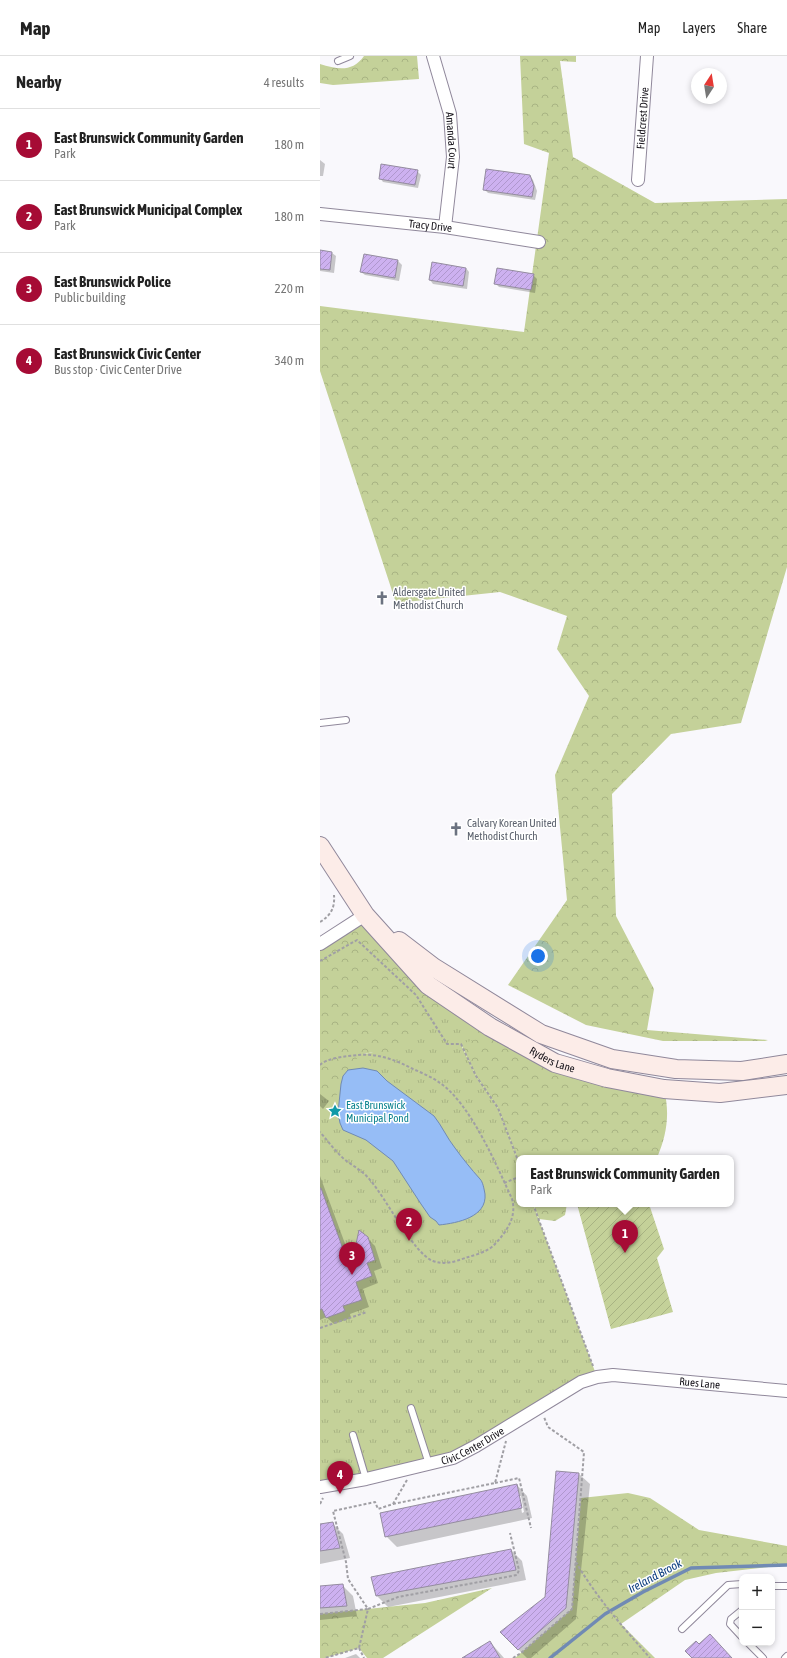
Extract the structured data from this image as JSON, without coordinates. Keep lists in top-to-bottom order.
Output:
{
  "streets": {
    "main road": ["Ryders Lane"],
    "street": [
      "Fieldcrest Drive",
      "Amanda Court",
      "Tracy Drive",
      "Rues Lane",
      "Civic Center Drive"
    ]
  },
  "crossings": [
    ["Amanda Court", "Tracy Drive"],
    ["Rues Lane", "Civic Center Drive"]
  ],
  "water": ["Ireland Brook"],
  "places": {
    "church": ["Aldersgate United Methodist Church", "Calvary Korean United Methodist Church"],
    "place": ["East Brunswick Municipal Pond"]
  },
  "north": "top",
  "page": {
    "header": "Map",
    "nav": ["Map", "Layers", "Share"],
    "heading": ["Nearby", "4 results"],
    "list": [
      {
        "mark": "1",
        "name": "East Brunswick Community Garden",
        "note": "Park",
        "value": "180 m"
      },
      {
        "mark": "2",
        "name": "East Brunswick Municipal Complex",
        "note": "Park",
        "value": "180 m"
      },
      {
        "mark": "3",
        "name": "East Brunswick Police",
        "note": "Public building",
        "value": "220 m"
      },
      {
        "mark": "4",
        "name": "East Brunswick Civic Center",
        "note": "Bus stop · Civic Center Drive",
        "value": "340 m"
      }
    ],
    "popup": ["East Brunswick Community Garden", "Park"],
    "pins": [
      "2",
      "1",
      "3",
      "4"
    ],
    "map_buttons": ["+", "−"]
  }
}
